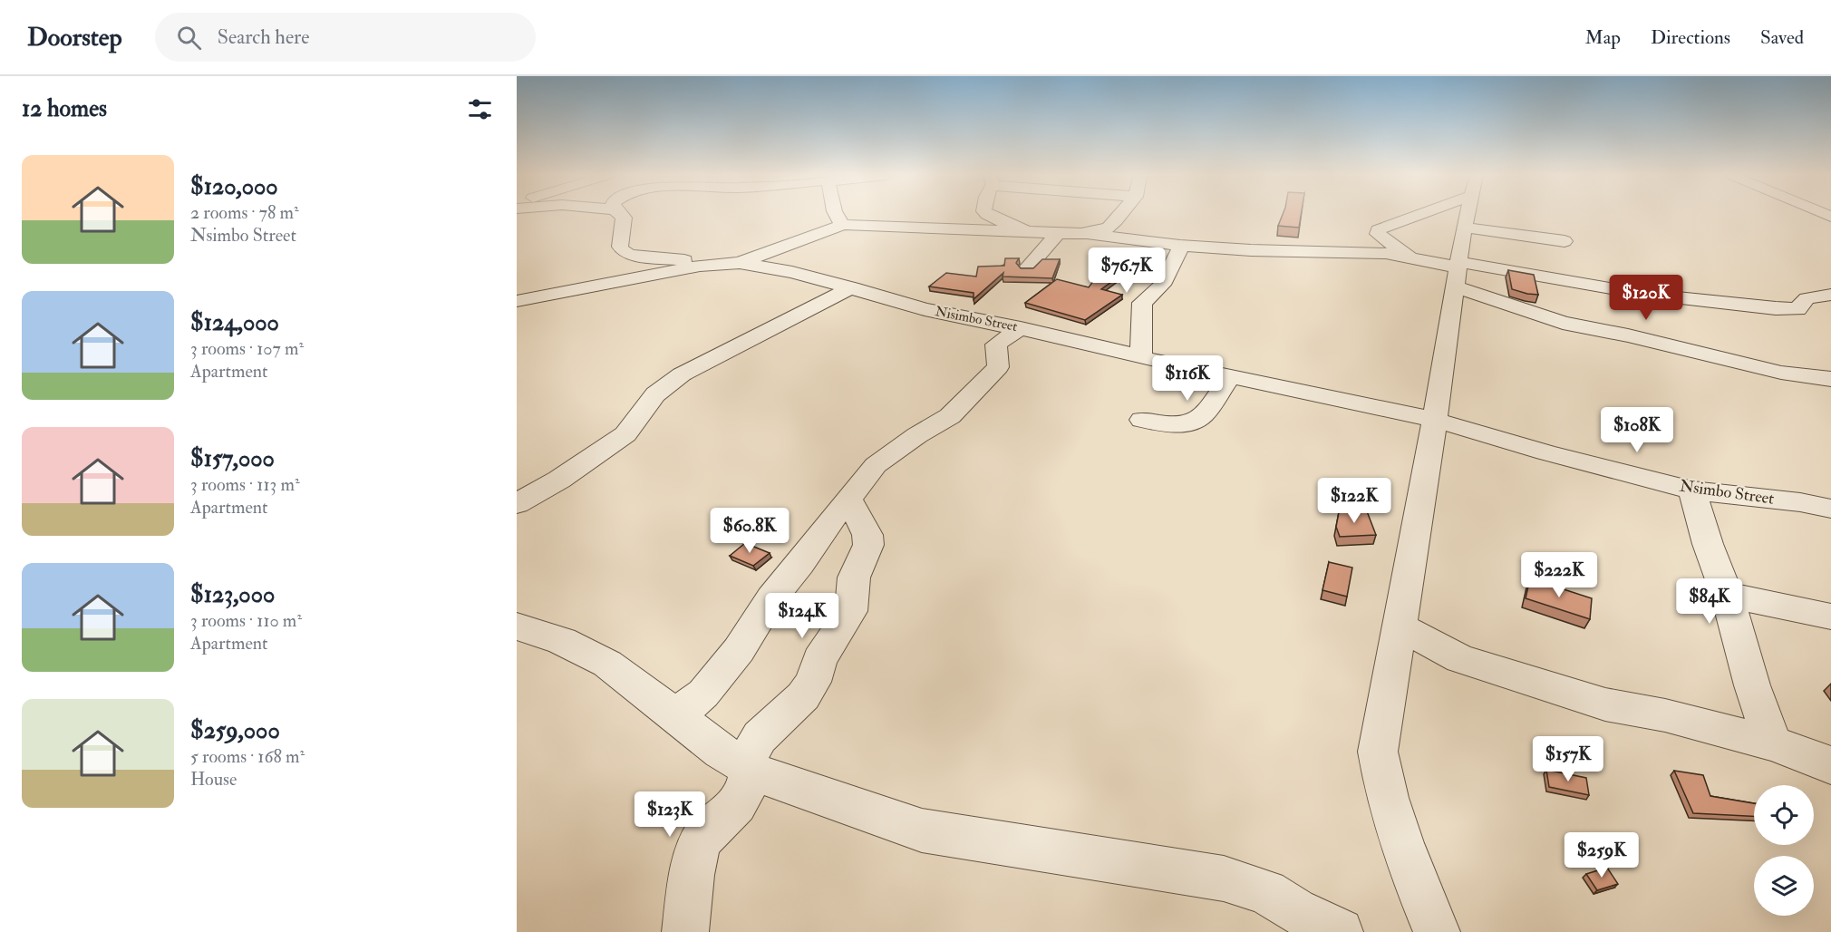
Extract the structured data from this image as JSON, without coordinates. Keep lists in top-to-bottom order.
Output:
{
  "streets": {
    "street": ["Nisimbo Street", "Nsimbo Street"]
  },
  "crossings": [
    ["Nisimbo Street", "Nsimbo Street"]
  ],
  "page": {
    "header": "Doorstep",
    "search": "Search here",
    "nav": ["Map", "Directions", "Saved"],
    "heading": "12 homes",
    "list": [
      {
        "name": "$120,000",
        "note": "2 rooms · 78 m² · Nsimbo Street"
      },
      {
        "name": "$124,000",
        "note": "3 rooms · 107 m² · Apartment"
      },
      {
        "name": "$157,000",
        "note": "3 rooms · 113 m² · Apartment"
      },
      {
        "name": "$123,000",
        "note": "3 rooms · 110 m² · Apartment"
      },
      {
        "name": "$259,000",
        "note": "5 rooms · 168 m² · House"
      }
    ],
    "price": [
      "$76.7K",
      "$120K",
      "$116K",
      "$108K",
      "$122K",
      "$60.8K",
      "$222K",
      "$84K",
      "$124K",
      "$157K",
      "$123K",
      "$259K"
    ]
  }
}
